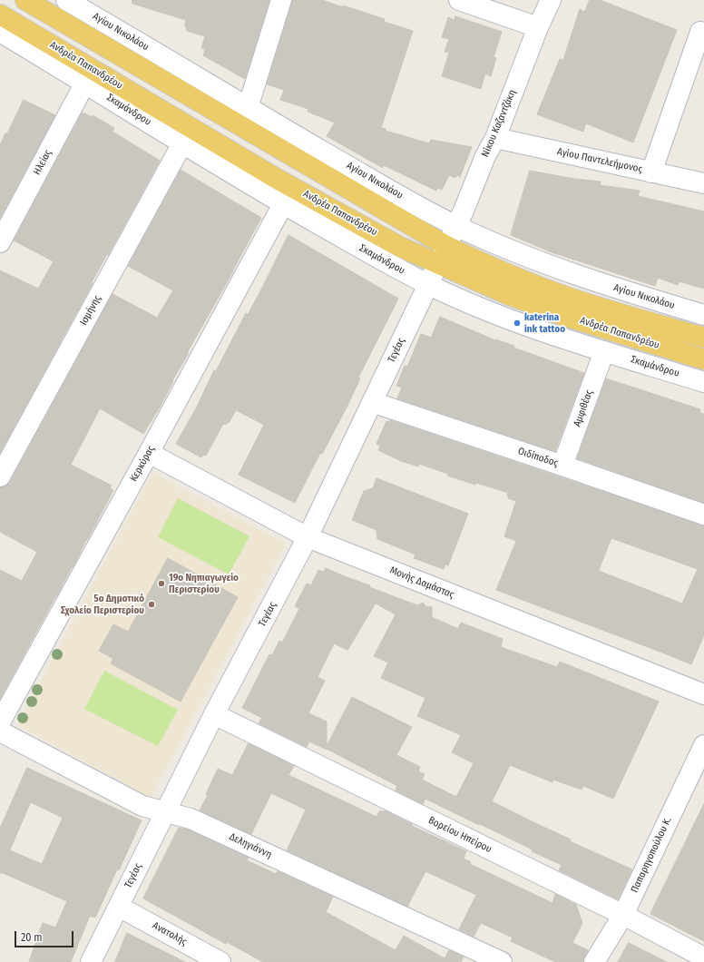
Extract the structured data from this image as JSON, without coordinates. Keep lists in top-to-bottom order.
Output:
{
  "streets": {
    "main road": ["Ανδρέα Παπανδρέου"],
    "street": [
      "Αγίου Νικολάου",
      "Σκαμάνδρου",
      "Νίκου Καζαντζάκη",
      "Αγίου Παντελεήμονος",
      "Ηλείας",
      "Ισμήνης",
      "Τεγέας",
      "Αμφιθέας",
      "Οιδίποδος",
      "Κερκύρας",
      "Μονής Δαμάστας",
      "Βορείου Ηπείρου",
      "Δεληγιάννη",
      "Παπαρηγοπούλου Κ.",
      "Ανατολής"
    ]
  },
  "crossings": [
    ["Αγίου Νικολάου", "Νίκου Καζαντζάκη"],
    ["Ανδρέα Παπανδρέου", "Νίκου Καζαντζάκη"],
    ["Ανδρέα Παπανδρέου", "Τεγέας"],
    ["Σκαμάνδρου", "Ηλείας"],
    ["Σκαμάνδρου", "Ισμήνης"],
    ["Σκαμάνδρου", "Τεγέας"],
    ["Σκαμάνδρου", "Αμφιθέας"],
    ["Σκαμάνδρου", "Κερκύρας"],
    ["Νίκου Καζαντζάκη", "Αγίου Παντελεήμονος"],
    ["Νίκου Καζαντζάκη", "Τεγέας"],
    ["Τεγέας", "Οιδίποδος"],
    ["Τεγέας", "Μονής Δαμάστας"],
    ["Τεγέας", "Βορείου Ηπείρου"],
    ["Τεγέας", "Δεληγιάννη"],
    ["Τεγέας", "Ανατολής"],
    ["Αμφιθέας", "Οιδίποδος"],
    ["Κερκύρας", "Μονής Δαμάστας"],
    ["Βορείου Ηπείρου", "Παπαρηγοπούλου Κ."]
  ],
  "places": ["katerina ink tattoo", "19ο Νηπιαγωγείο Περιστερίου", "5ο Δημοτικό Σχολείο Περιστερίου"],
  "scale_bar": "20 m"
}
